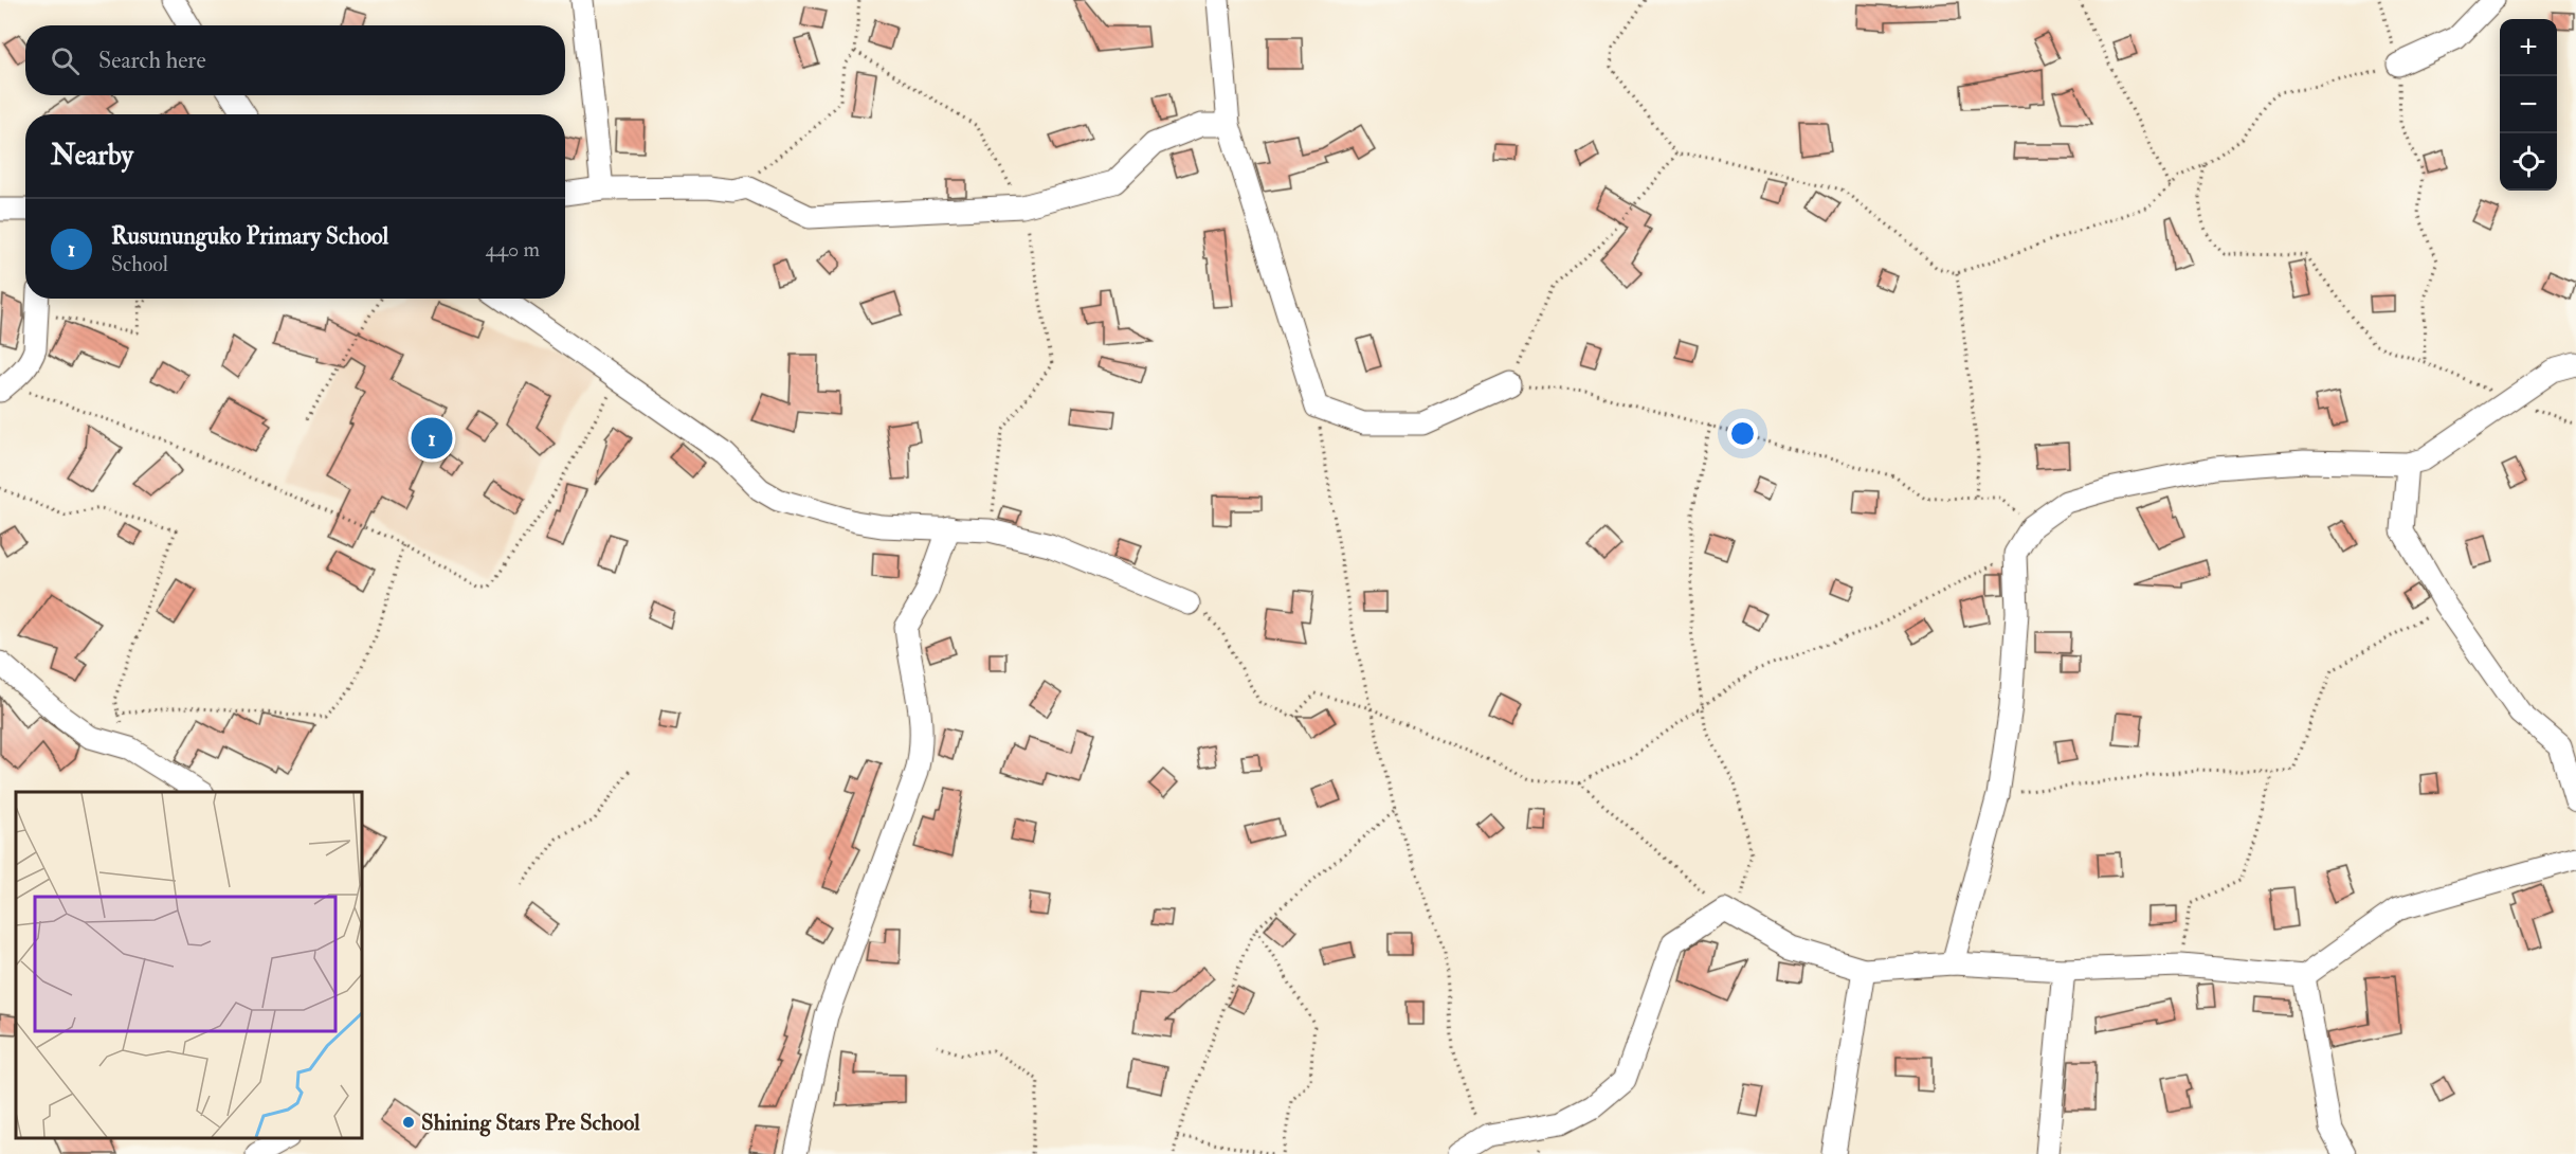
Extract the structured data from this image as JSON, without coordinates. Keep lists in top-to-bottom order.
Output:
{
  "places": ["Shining Stars Pre School"],
  "page": {
    "map_buttons": ["+", "−"],
    "search": "Search here",
    "heading": "Nearby",
    "list": [
      {
        "mark": "1",
        "name": "Rusununguko Primary School",
        "note": "School",
        "value": "440 m"
      }
    ],
    "pins": "1"
  }
}
